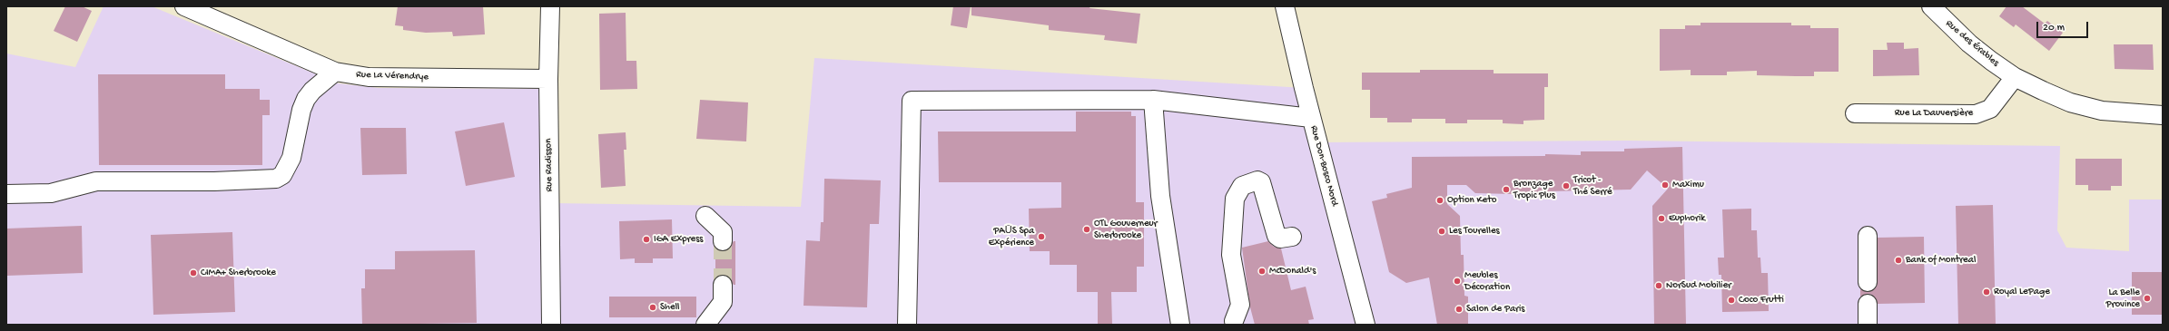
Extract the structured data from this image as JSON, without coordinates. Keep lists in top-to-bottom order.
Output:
{
  "streets": {
    "street": [
      "Rue des Érables",
      "Rue La Vérendrye",
      "Rue La Dauversière",
      "Rue Radisson",
      "Rue Don-Bosco Nord"
    ]
  },
  "crossings": [
    ["Rue des Érables", "Rue La Dauversière"],
    ["Rue La Vérendrye", "Rue Radisson"]
  ],
  "places": [
    "Maximu",
    "Tricot - Thé Serré",
    "Bronzage Tropic Plus",
    "Option Keto",
    "Euphorik",
    "OTL Gouverneur Sherbrooke",
    "Les Tourelles",
    "PAŪS Spa Expérience",
    "IGA Express",
    "Bank of Montreal",
    "McDonald's",
    "CIMA+ Sherbrooke",
    "Meubles Décoration",
    "NorSud Mobilier",
    "Royal LePage",
    "La Belle Province",
    "Coco Frutti",
    "Shell",
    "Salon de Paris"
  ],
  "scale_bar": "20 m"
}
